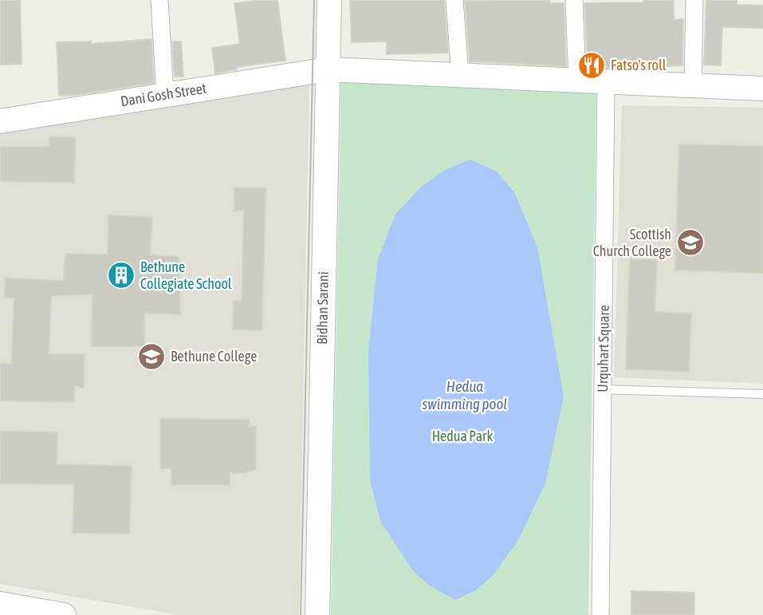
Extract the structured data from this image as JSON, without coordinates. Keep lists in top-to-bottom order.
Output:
{
  "streets": {
    "street": ["Dani Gosh Street", "Bidhan Sarani", "Urquhart Square"]
  },
  "crossings": [
    ["Dani Gosh Street", "Bidhan Sarani"],
    ["Dani Gosh Street", "Urquhart Square"]
  ],
  "water": ["Hedua swimming pool"],
  "parks": ["Hedua Park"],
  "places": {
    "restaurant": ["Fatso's roll"],
    "school or university": ["Scottish Church College", "Bethune College"],
    "building": ["Bethune Collegiate School"]
  }
}
